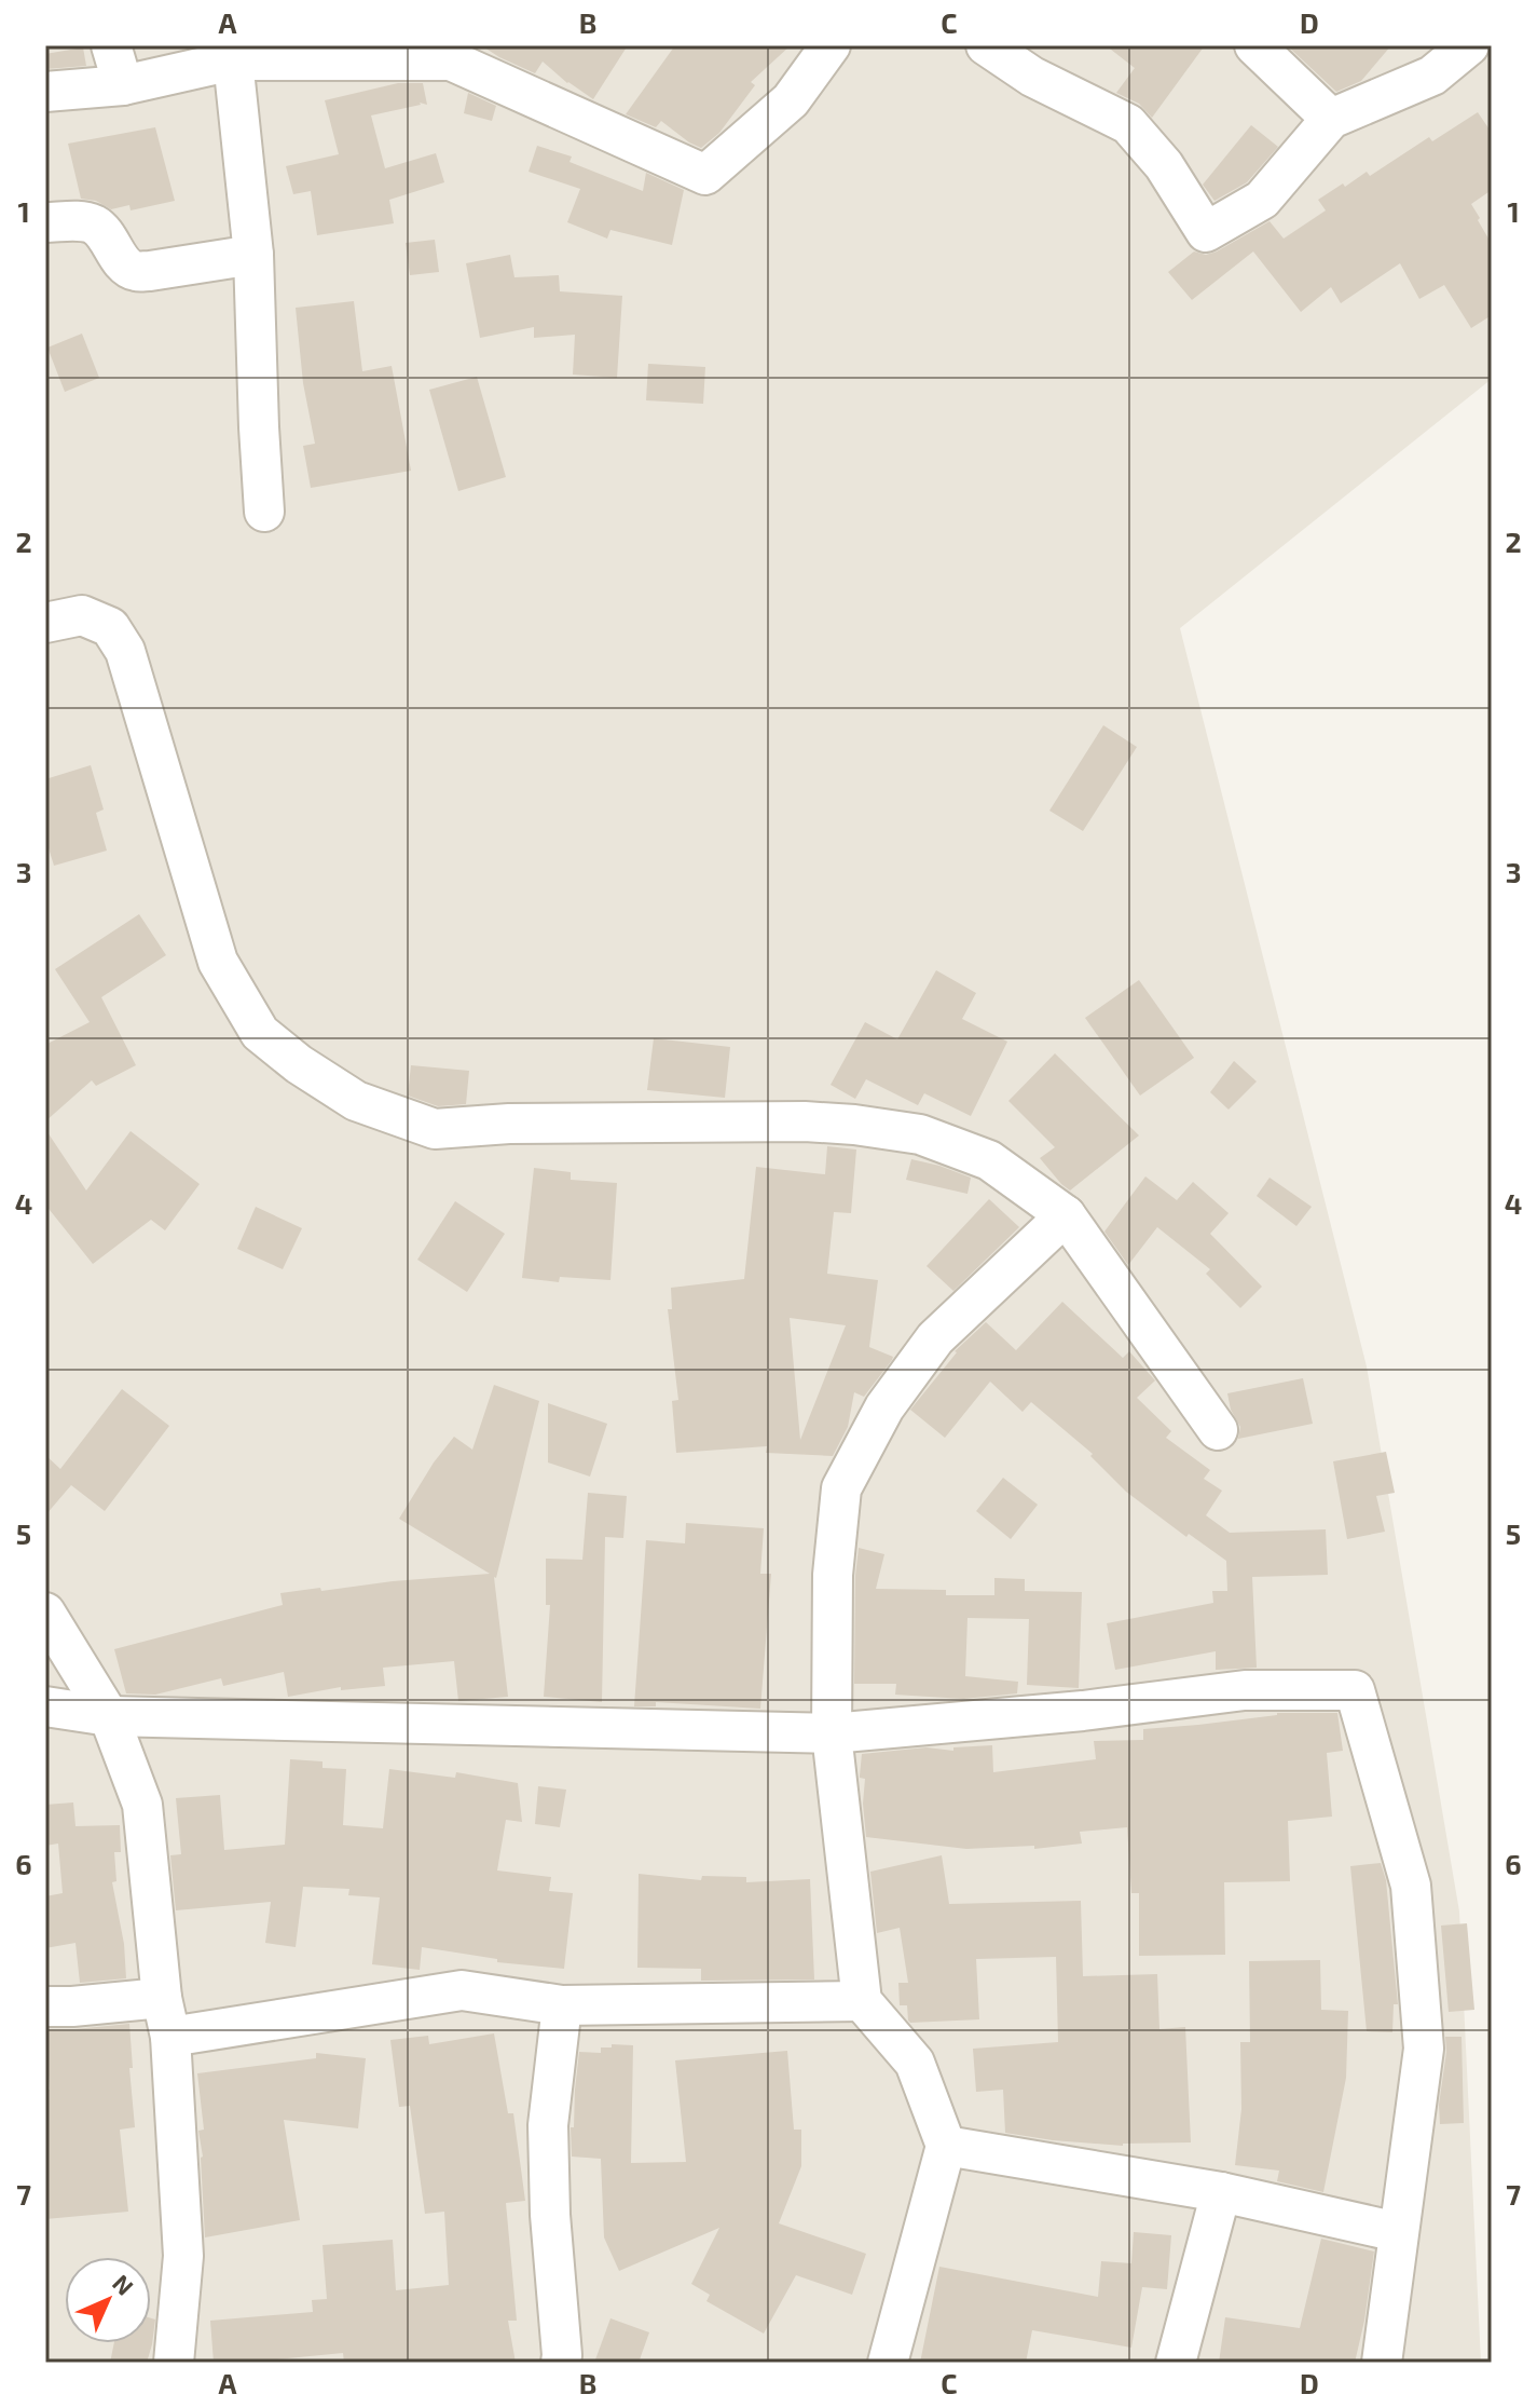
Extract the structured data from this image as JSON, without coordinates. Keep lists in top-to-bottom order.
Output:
{
  "north": "top right",
  "grid": {
    "columns": [
      "A",
      "B",
      "C",
      "D"
    ],
    "rows": [
      "1",
      "2",
      "3",
      "4",
      "5",
      "6",
      "7"
    ]
  }
}
